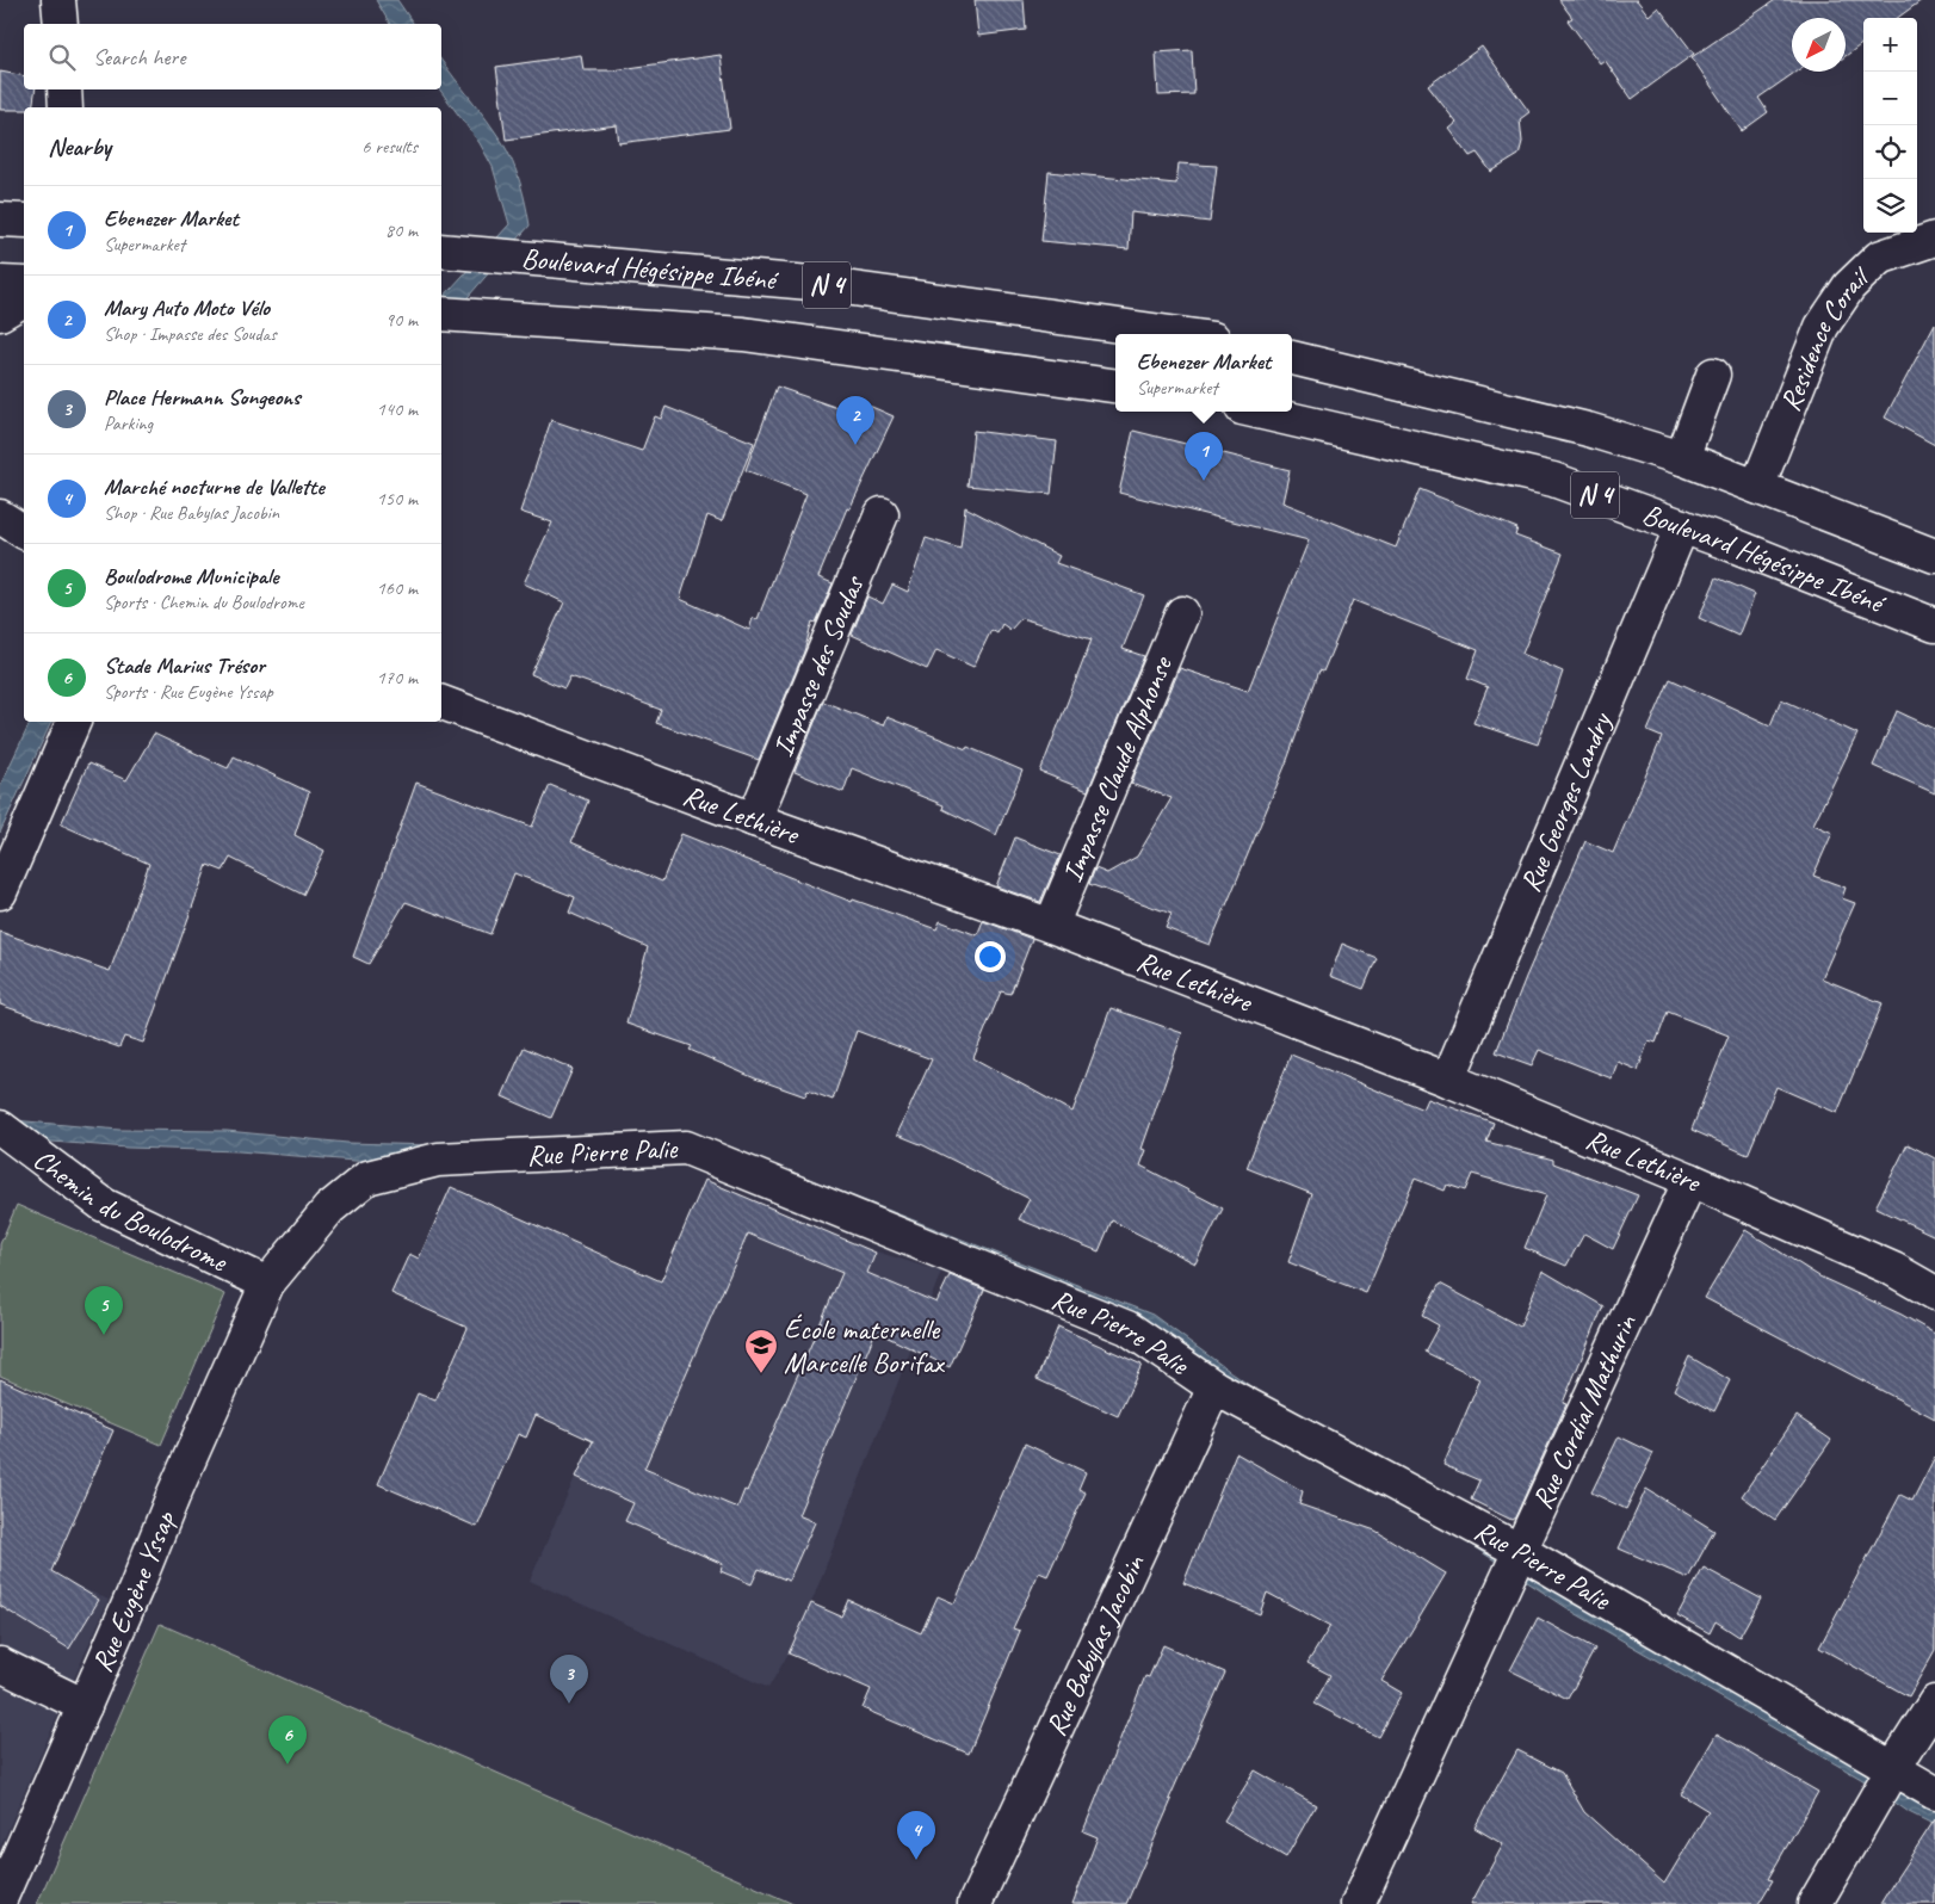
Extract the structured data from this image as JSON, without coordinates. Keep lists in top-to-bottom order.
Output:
{
  "streets": {
    "street": [
      "Boulevard Hégésippe Ibéné",
      "N 4",
      "Residence Corail",
      "Impasse des Soudas",
      "Impasse Claude Alphonse",
      "Rue Georges Landry",
      "Rue Lethière",
      "Rue Pierre Palie",
      "Chemin du Boulodrome",
      "Rue Cordial Mathurin",
      "Rue Eugène Yssap",
      "Rue Babylas Jacobin"
    ]
  },
  "crossings": [
    ["Boulevard Hégésippe Ibéné", "Rue Georges Landry"],
    ["N 4", "Residence Corail"],
    ["Impasse des Soudas", "Rue Lethière"],
    ["Impasse Claude Alphonse", "Rue Lethière"],
    ["Rue Georges Landry", "Rue Lethière"],
    ["Rue Lethière", "Rue Cordial Mathurin"],
    ["Rue Pierre Palie", "Chemin du Boulodrome"],
    ["Rue Pierre Palie", "Rue Cordial Mathurin"],
    ["Rue Pierre Palie", "Rue Eugène Yssap"],
    ["Rue Pierre Palie", "Rue Babylas Jacobin"],
    ["Chemin du Boulodrome", "Rue Eugène Yssap"]
  ],
  "places": {
    "school or university": ["École maternelle Marcelle Borifax"]
  },
  "north": "bottom left",
  "page": {
    "map_buttons": ["+", "−"],
    "search": "Search here",
    "heading": ["Nearby", "6 results"],
    "list": [
      {
        "mark": "1",
        "name": "Ebenezer Market",
        "note": "Supermarket",
        "value": "80 m"
      },
      {
        "mark": "2",
        "name": "Mary Auto Moto Vélo",
        "note": "Shop · Impasse des Soudas",
        "value": "90 m"
      },
      {
        "mark": "3",
        "name": "Place Hermann Songeons",
        "note": "Parking",
        "value": "140 m"
      },
      {
        "mark": "4",
        "name": "Marché nocturne de Vallette",
        "note": "Shop · Rue Babylas Jacobin",
        "value": "150 m"
      },
      {
        "mark": "5",
        "name": "Boulodrome Municipale",
        "note": "Sports · Chemin du Boulodrome",
        "value": "160 m"
      },
      {
        "mark": "6",
        "name": "Stade Marius Trésor",
        "note": "Sports · Rue Eugène Yssap",
        "value": "170 m"
      }
    ],
    "popup": ["Ebenezer Market", "Supermarket"],
    "pins": [
      "2",
      "1",
      "5",
      "3",
      "6",
      "4"
    ]
  }
}
